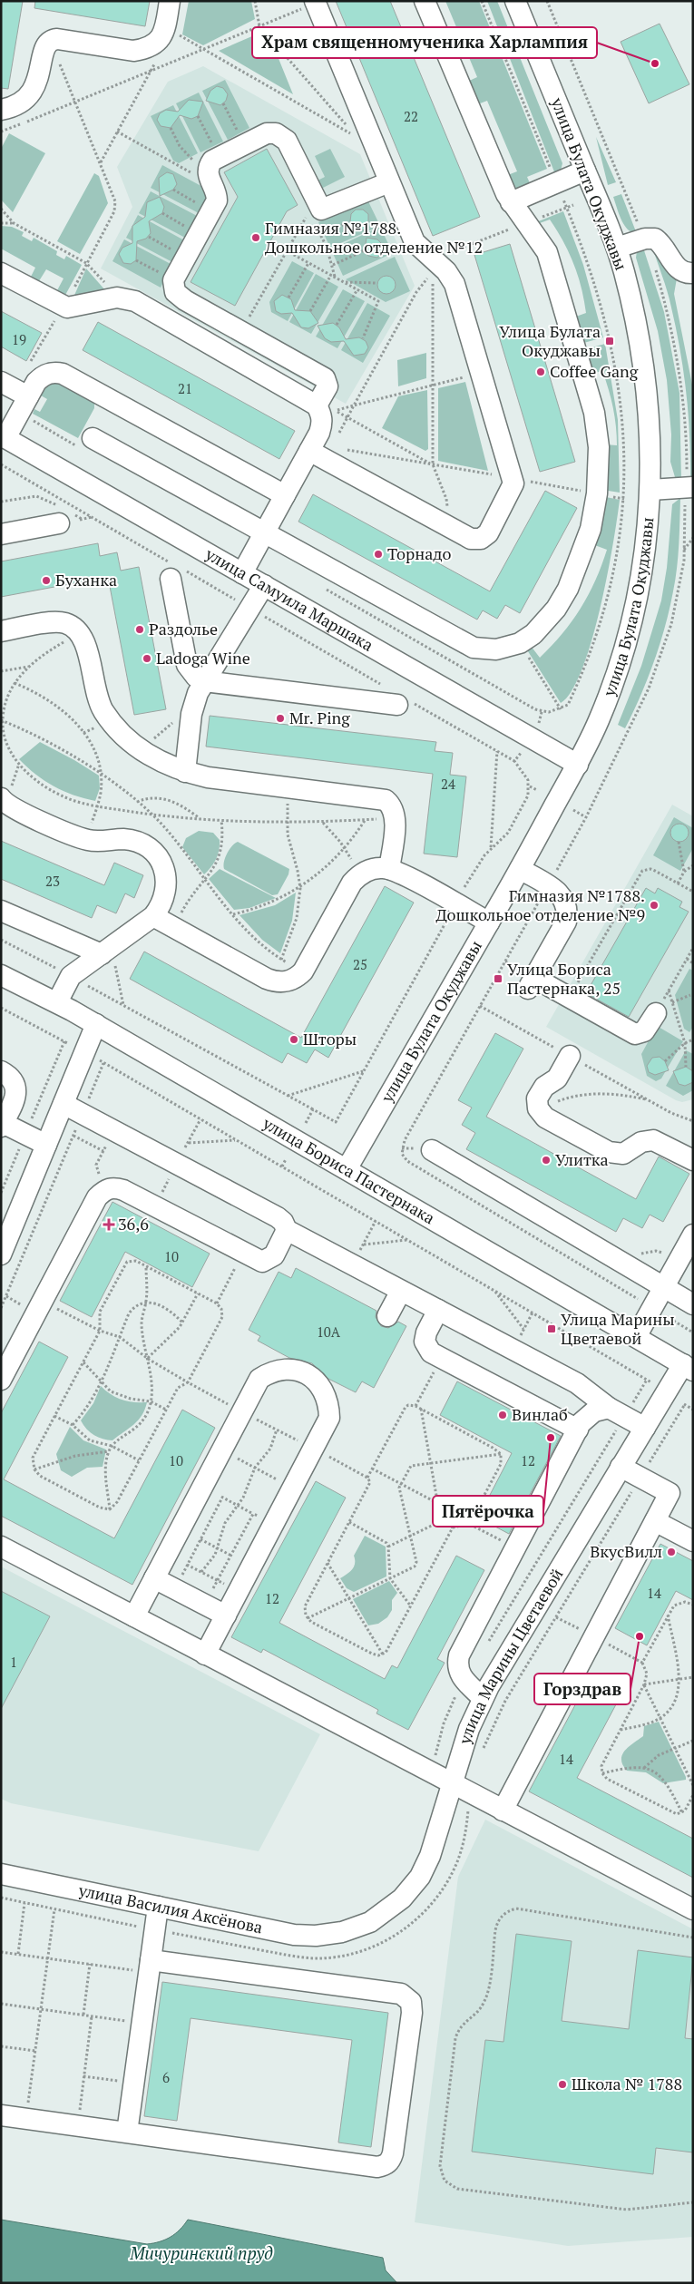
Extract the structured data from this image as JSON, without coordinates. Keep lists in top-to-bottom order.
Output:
{
  "streets": {
    "street": [
      "улица Булата Окуджавы",
      "улица Самуила Маршака",
      "улица Бориса Пастернака",
      "улица Марины Цветаевой",
      "улица Василия Аксёнова"
    ]
  },
  "crossings": [
    ["улица Булата Окуджавы", "улица Самуила Маршака"],
    ["улица Булата Окуджавы", "улица Бориса Пастернака"],
    ["улица Бориса Пастернака", "улица Марины Цветаевой"],
    ["улица Марины Цветаевой", "улица Василия Аксёнова"]
  ],
  "water": ["Мичуринский пруд"],
  "places": {
    "other": [
      "Храм священномученика Харлампия",
      "Гимназия №1788. Дошкольное отделение №12",
      "Coffee Gang",
      "Торнадо",
      "Буханка",
      "Раздолье",
      "Ladoga Wine",
      "Mr. Ping",
      "Гимназия №1788. Дошкольное отделение №9",
      "Шторы",
      "Улитка",
      "Винлаб",
      "Пятёрочка",
      "ВкусВилл",
      "Горздрав",
      "Школа № 1788"
    ],
    "transit": ["Улица Булата Окуджавы", "Улица Бориса Пастернака, 25", "Улица Марины Цветаевой"],
    "health": ["36,6"]
  },
  "house_numbers": [
    "22",
    "19",
    "21",
    "24",
    "23",
    "25",
    "10",
    "10А",
    "10",
    "12",
    "14",
    "12",
    "1",
    "14",
    "6"
  ]
}
